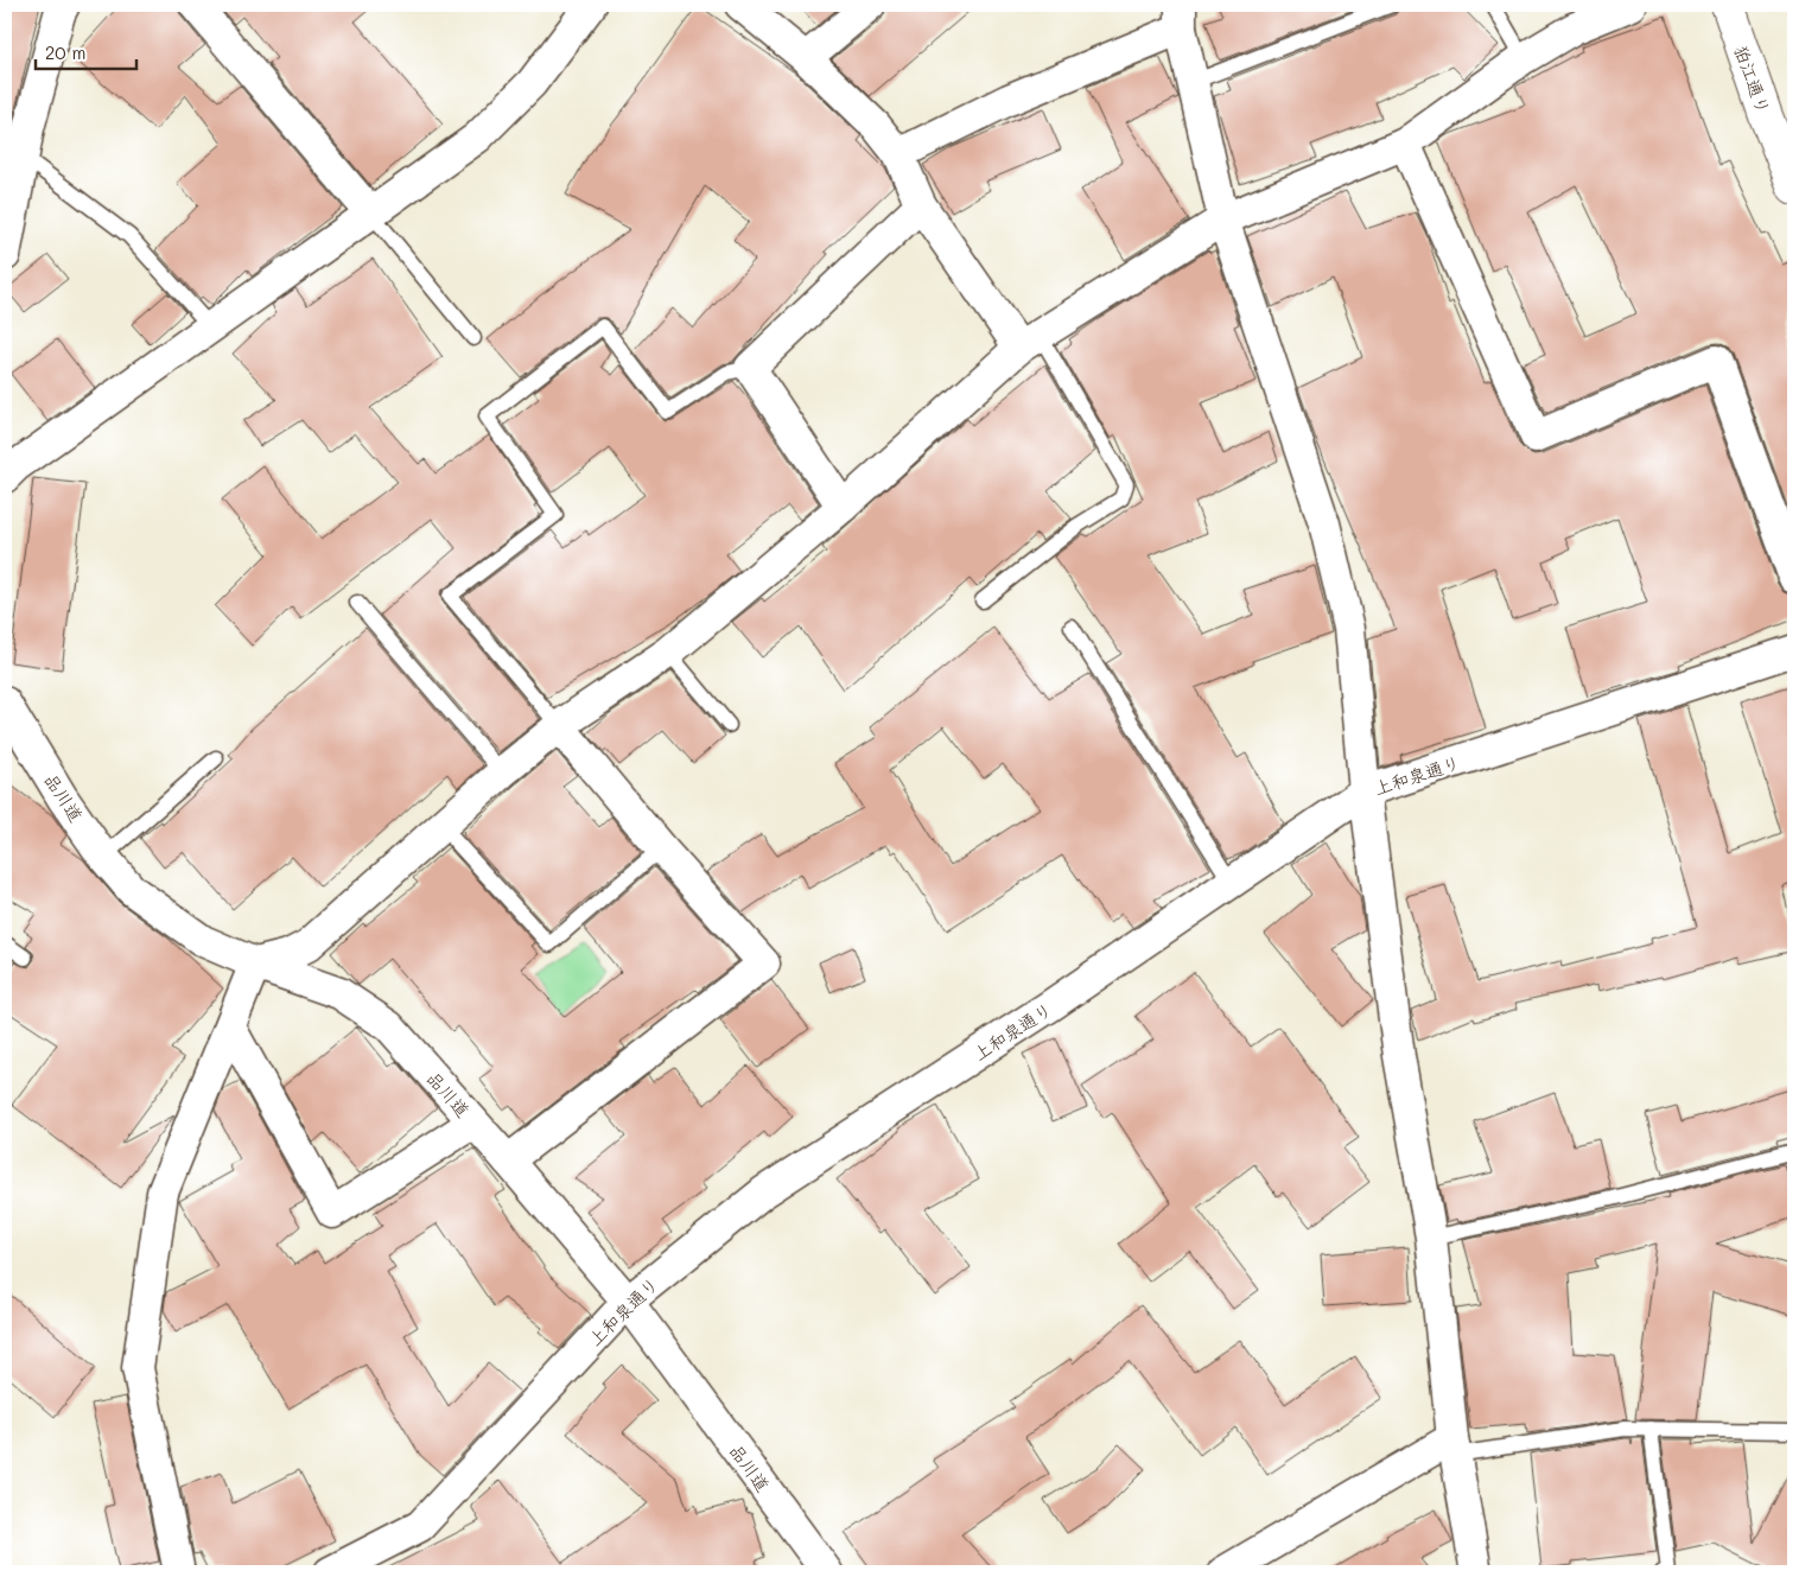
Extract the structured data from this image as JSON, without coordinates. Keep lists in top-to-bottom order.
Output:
{
  "streets": {
    "main road": ["狛江通り"],
    "street": ["上和泉通り", "品川道"]
  },
  "crossings": [
    ["上和泉通り", "品川道"]
  ],
  "scale_bar": "20 m"
}
